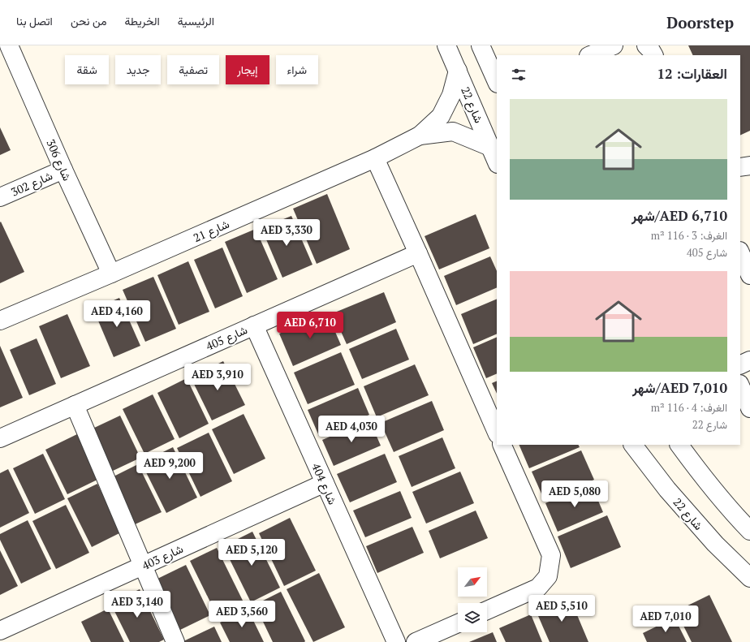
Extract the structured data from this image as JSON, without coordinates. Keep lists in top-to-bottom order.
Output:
{
  "streets": {
    "street": [
      "شارع 22",
      "شارع 306",
      "شارع 302",
      "شارع 21",
      "شارع 405",
      "شارع 404",
      "شارع 403"
    ]
  },
  "crossings": [
    ["شارع 22", "شارع 21"],
    ["شارع 306", "شارع 302"],
    ["شارع 306", "شارع 21"],
    ["شارع 405", "شارع 404"],
    ["شارع 404", "شارع 403"]
  ],
  "north": "top right",
  "page": {
    "header": "Doorstep",
    "nav": [
      "الرئيسية",
      "الخريطة",
      "من نحن",
      "اتصل بنا"
    ],
    "chip": [
      "شراء",
      "إيجار",
      "تصفية",
      "جديد",
      "شقة"
    ],
    "heading": "العقارات: 12",
    "list": [
      {
        "name": "AED 6,710/شهر",
        "note": "الغرف: 3 · 116 m² · شارع 405"
      },
      {
        "name": "AED 7,010/شهر",
        "note": "الغرف: 4 · 116 m² · شارع 22"
      }
    ],
    "price": [
      "AED 3,330",
      "AED 4,160",
      "AED 6,710",
      "AED 3,910",
      "AED 4,030",
      "AED 9,200",
      "AED 5,080",
      "AED 5,120",
      "AED 3,140",
      "AED 5,510",
      "AED 3,560",
      "AED 7,010"
    ]
  }
}
